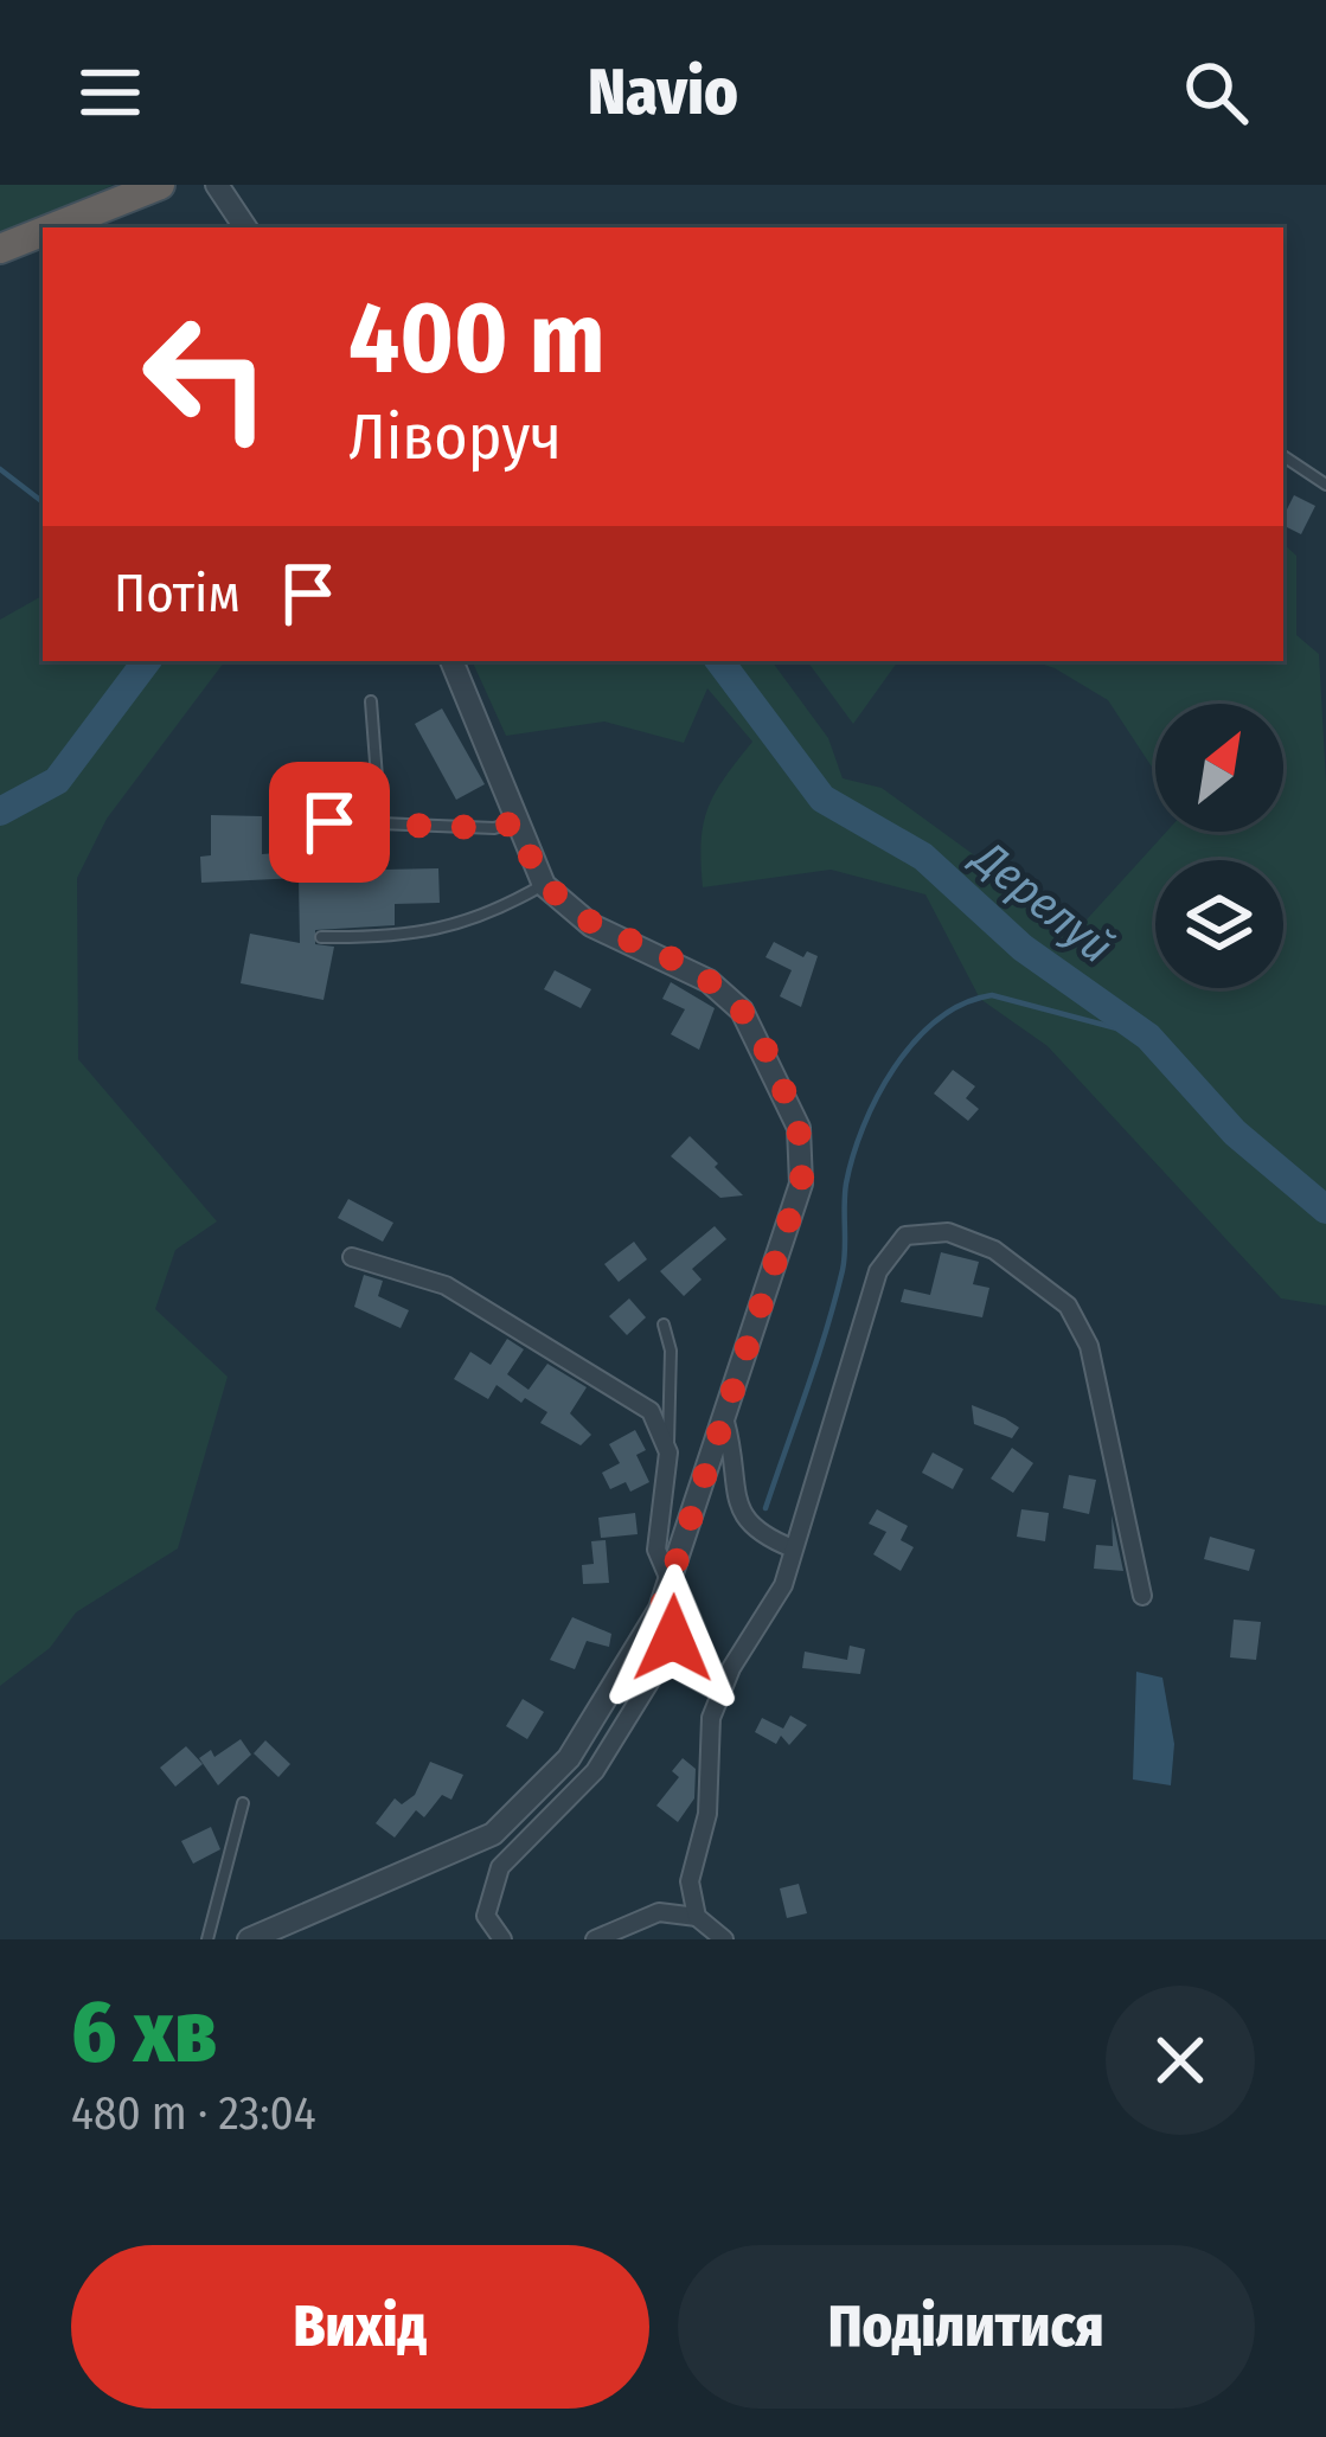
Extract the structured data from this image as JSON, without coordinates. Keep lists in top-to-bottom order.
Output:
{
  "water": ["Дерелуй"],
  "north": "top right",
  "page": {
    "header": "Navio",
    "turn": ["400 m", "Ліворуч"],
    "then": "Потім",
    "heading": ["6 хв", "480 m · 23:04"],
    "buttons": ["Вихід", "Поділитися"]
  }
}
